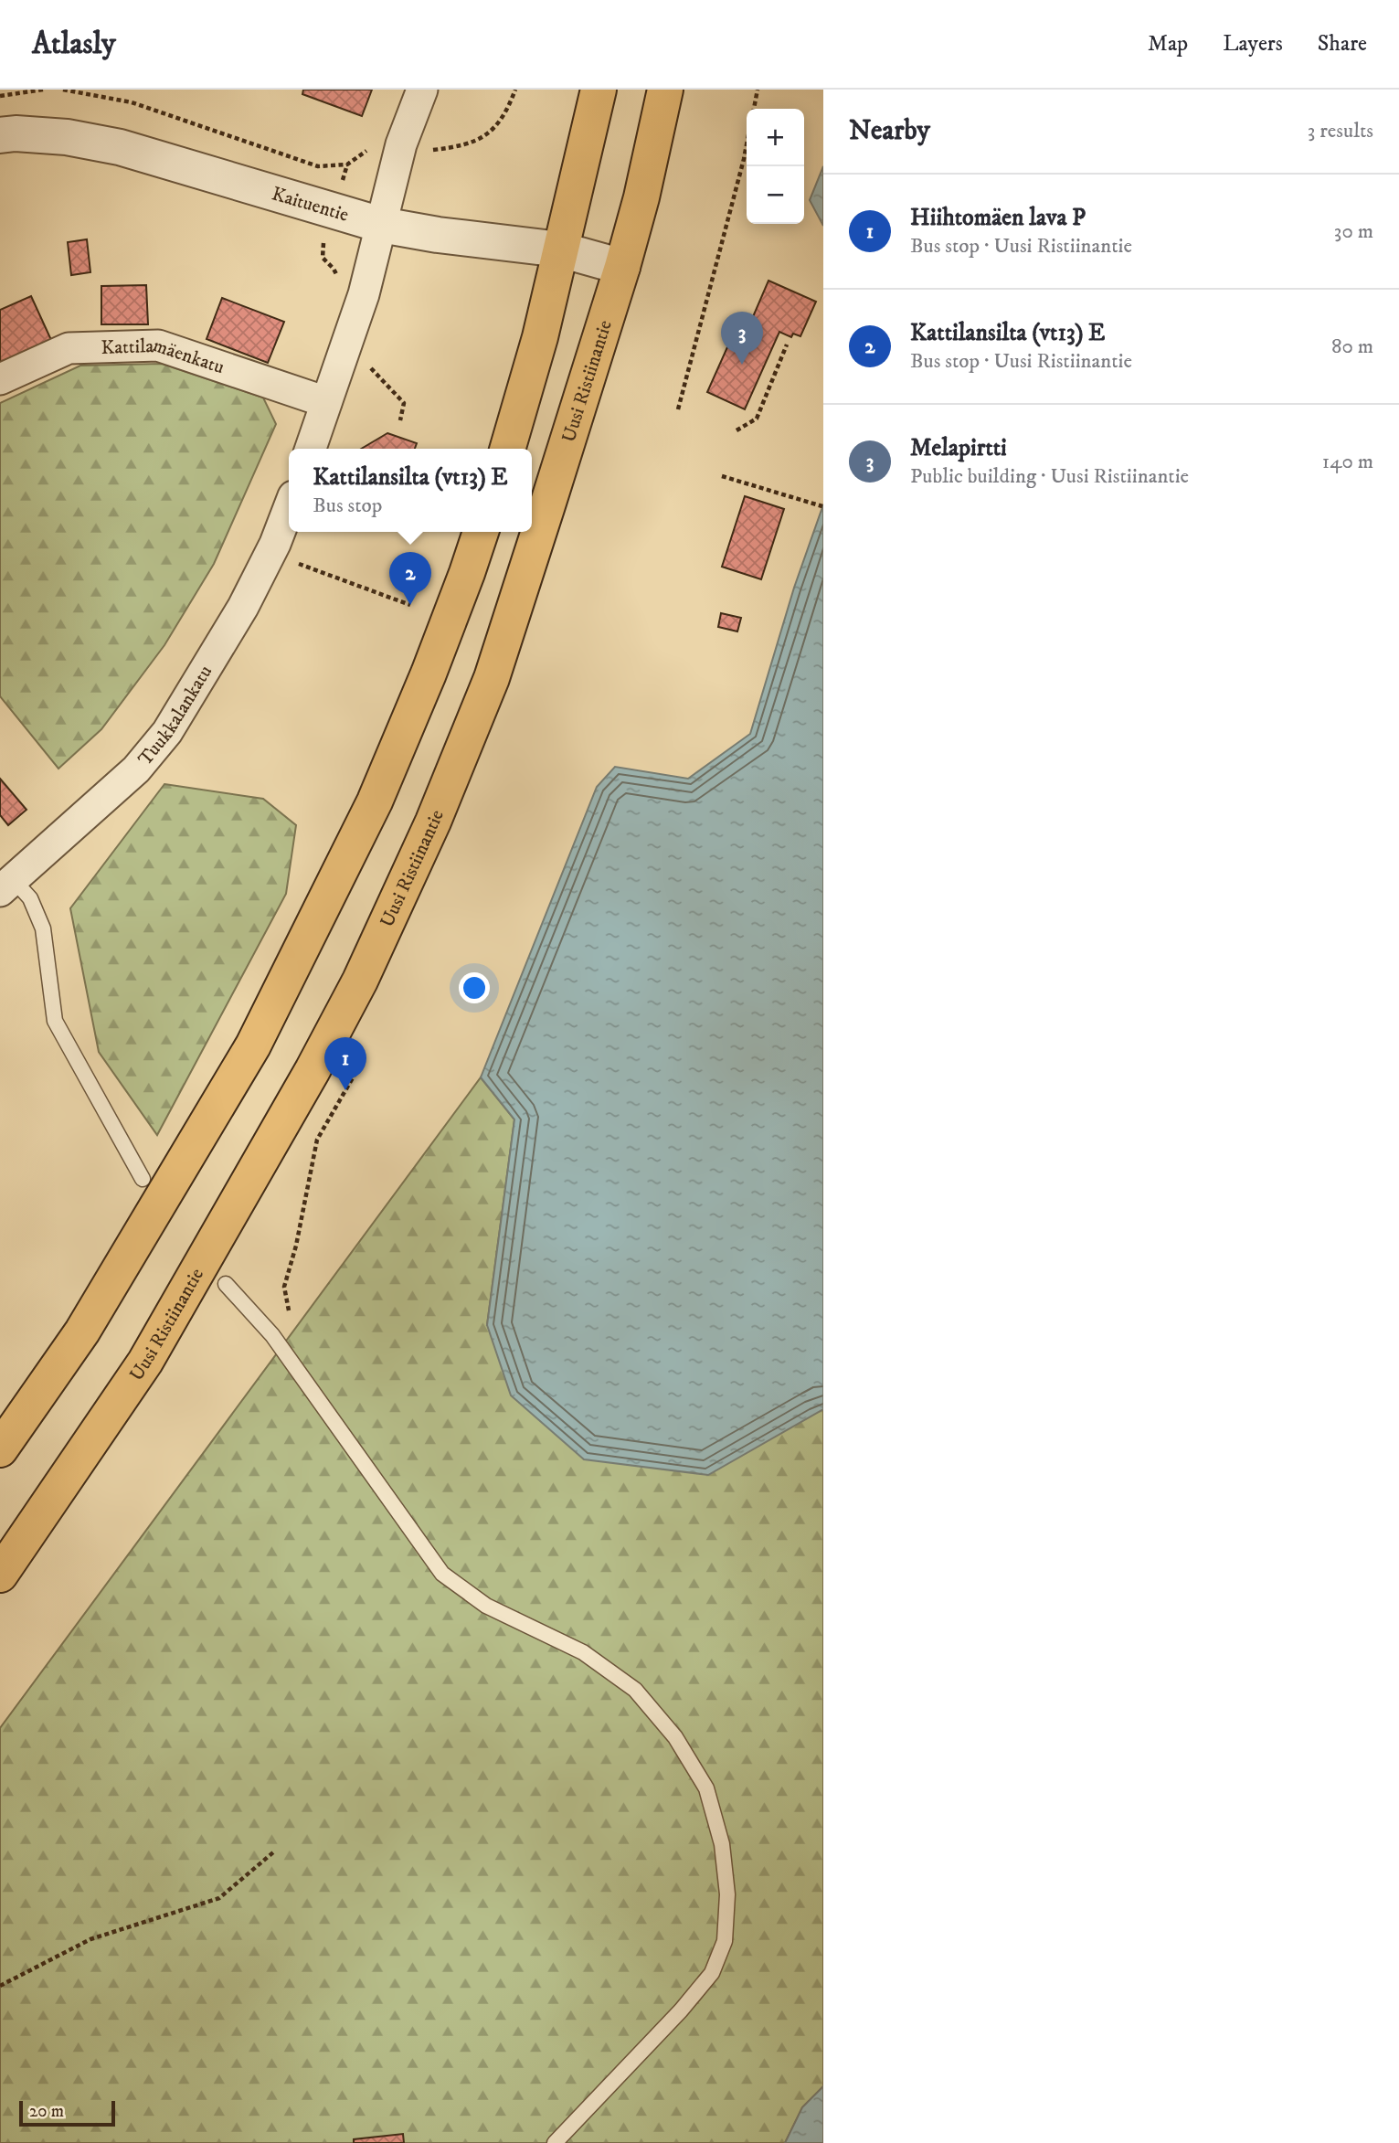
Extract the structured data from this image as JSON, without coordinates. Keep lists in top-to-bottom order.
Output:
{
  "streets": {
    "highway": ["Uusi Ristiinantie"],
    "street": ["Kaituentie", "Kattilamäenkatu", "Tuukkalankatu"]
  },
  "crossings": [
    ["Kaituentie", "Uusi Ristiinantie"]
  ],
  "scale_bar": "20 m",
  "page": {
    "header": "Atlasly",
    "nav": ["Map", "Layers", "Share"],
    "heading": ["Nearby", "3 results"],
    "map_buttons": ["+", "−"],
    "list": [
      {
        "mark": "1",
        "name": "Hiihtomäen lava P",
        "note": "Bus stop · Uusi Ristiinantie",
        "value": "30 m"
      },
      {
        "mark": "2",
        "name": "Kattilansilta (vt13) E",
        "note": "Bus stop · Uusi Ristiinantie",
        "value": "80 m"
      },
      {
        "mark": "3",
        "name": "Melapirtti",
        "note": "Public building · Uusi Ristiinantie",
        "value": "140 m"
      }
    ],
    "pins": ["3", "2", "1"],
    "popup": ["Kattilansilta (vt13) E", "Bus stop"],
    "scale": "20 m"
  }
}
